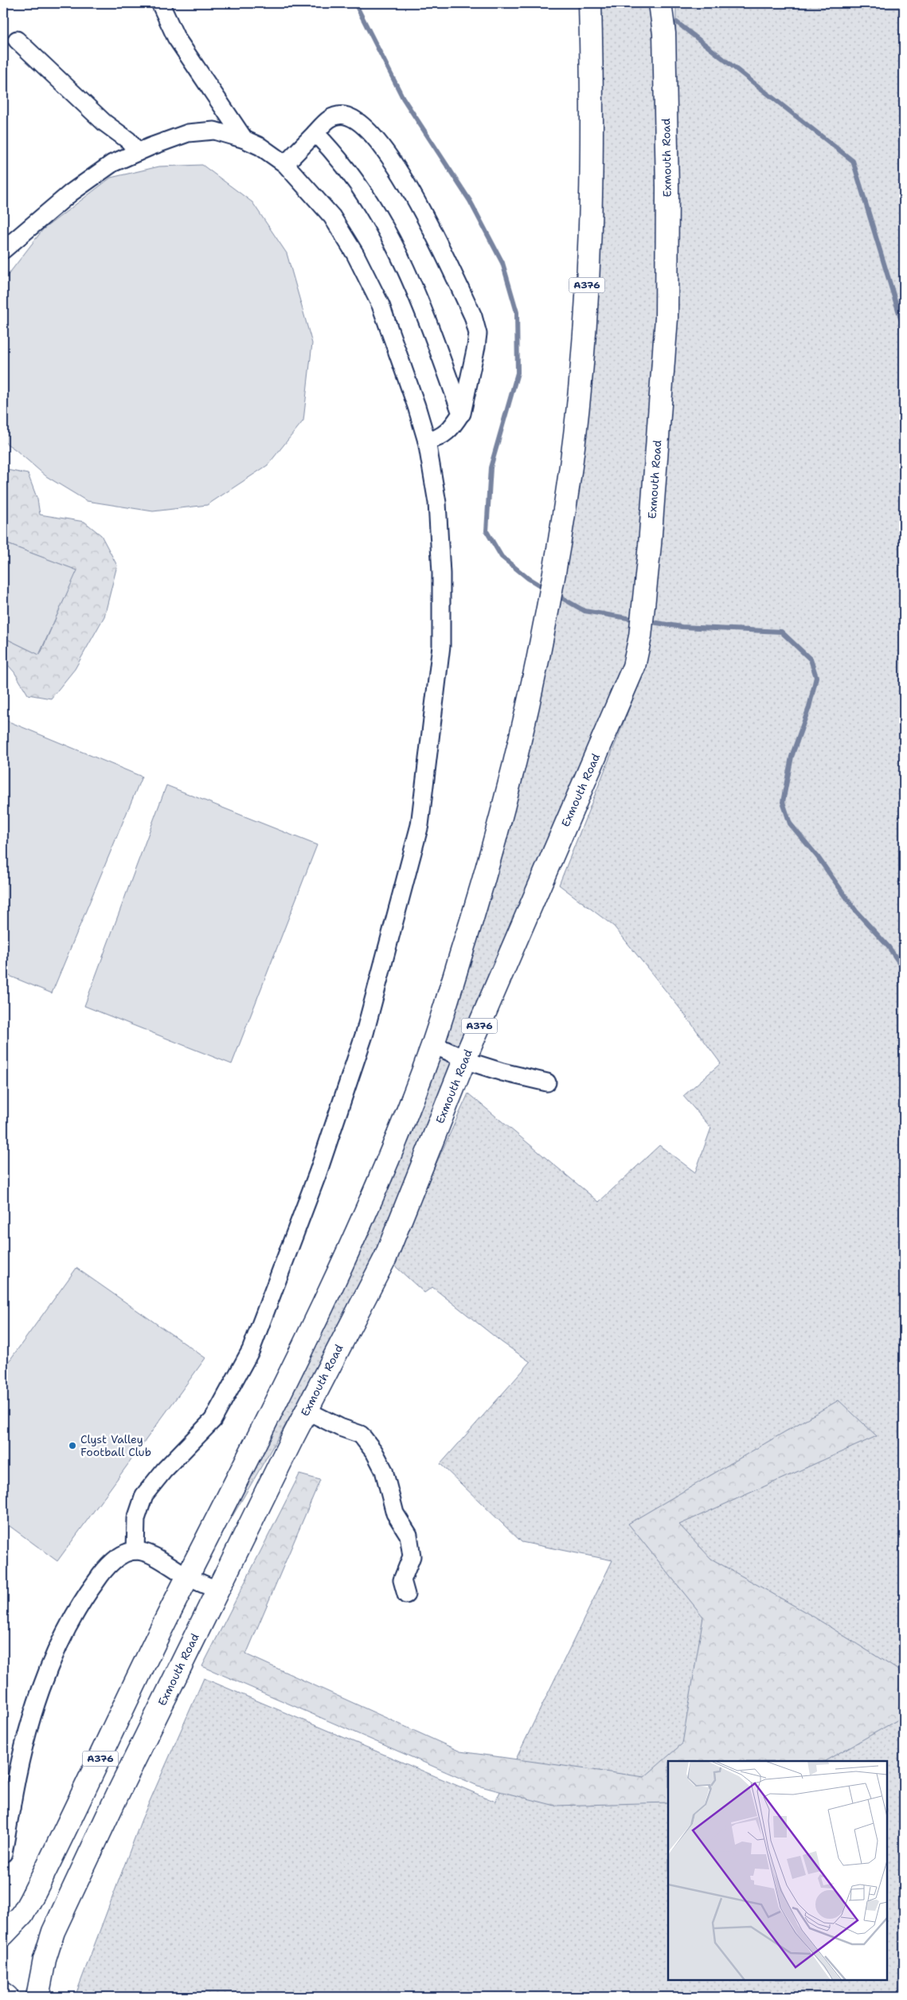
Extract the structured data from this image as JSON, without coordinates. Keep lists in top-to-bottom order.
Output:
{
  "streets": {
    "highway": ["Exmouth Road", "A376"]
  },
  "places": ["Clyst Valley Football Club"]
}
